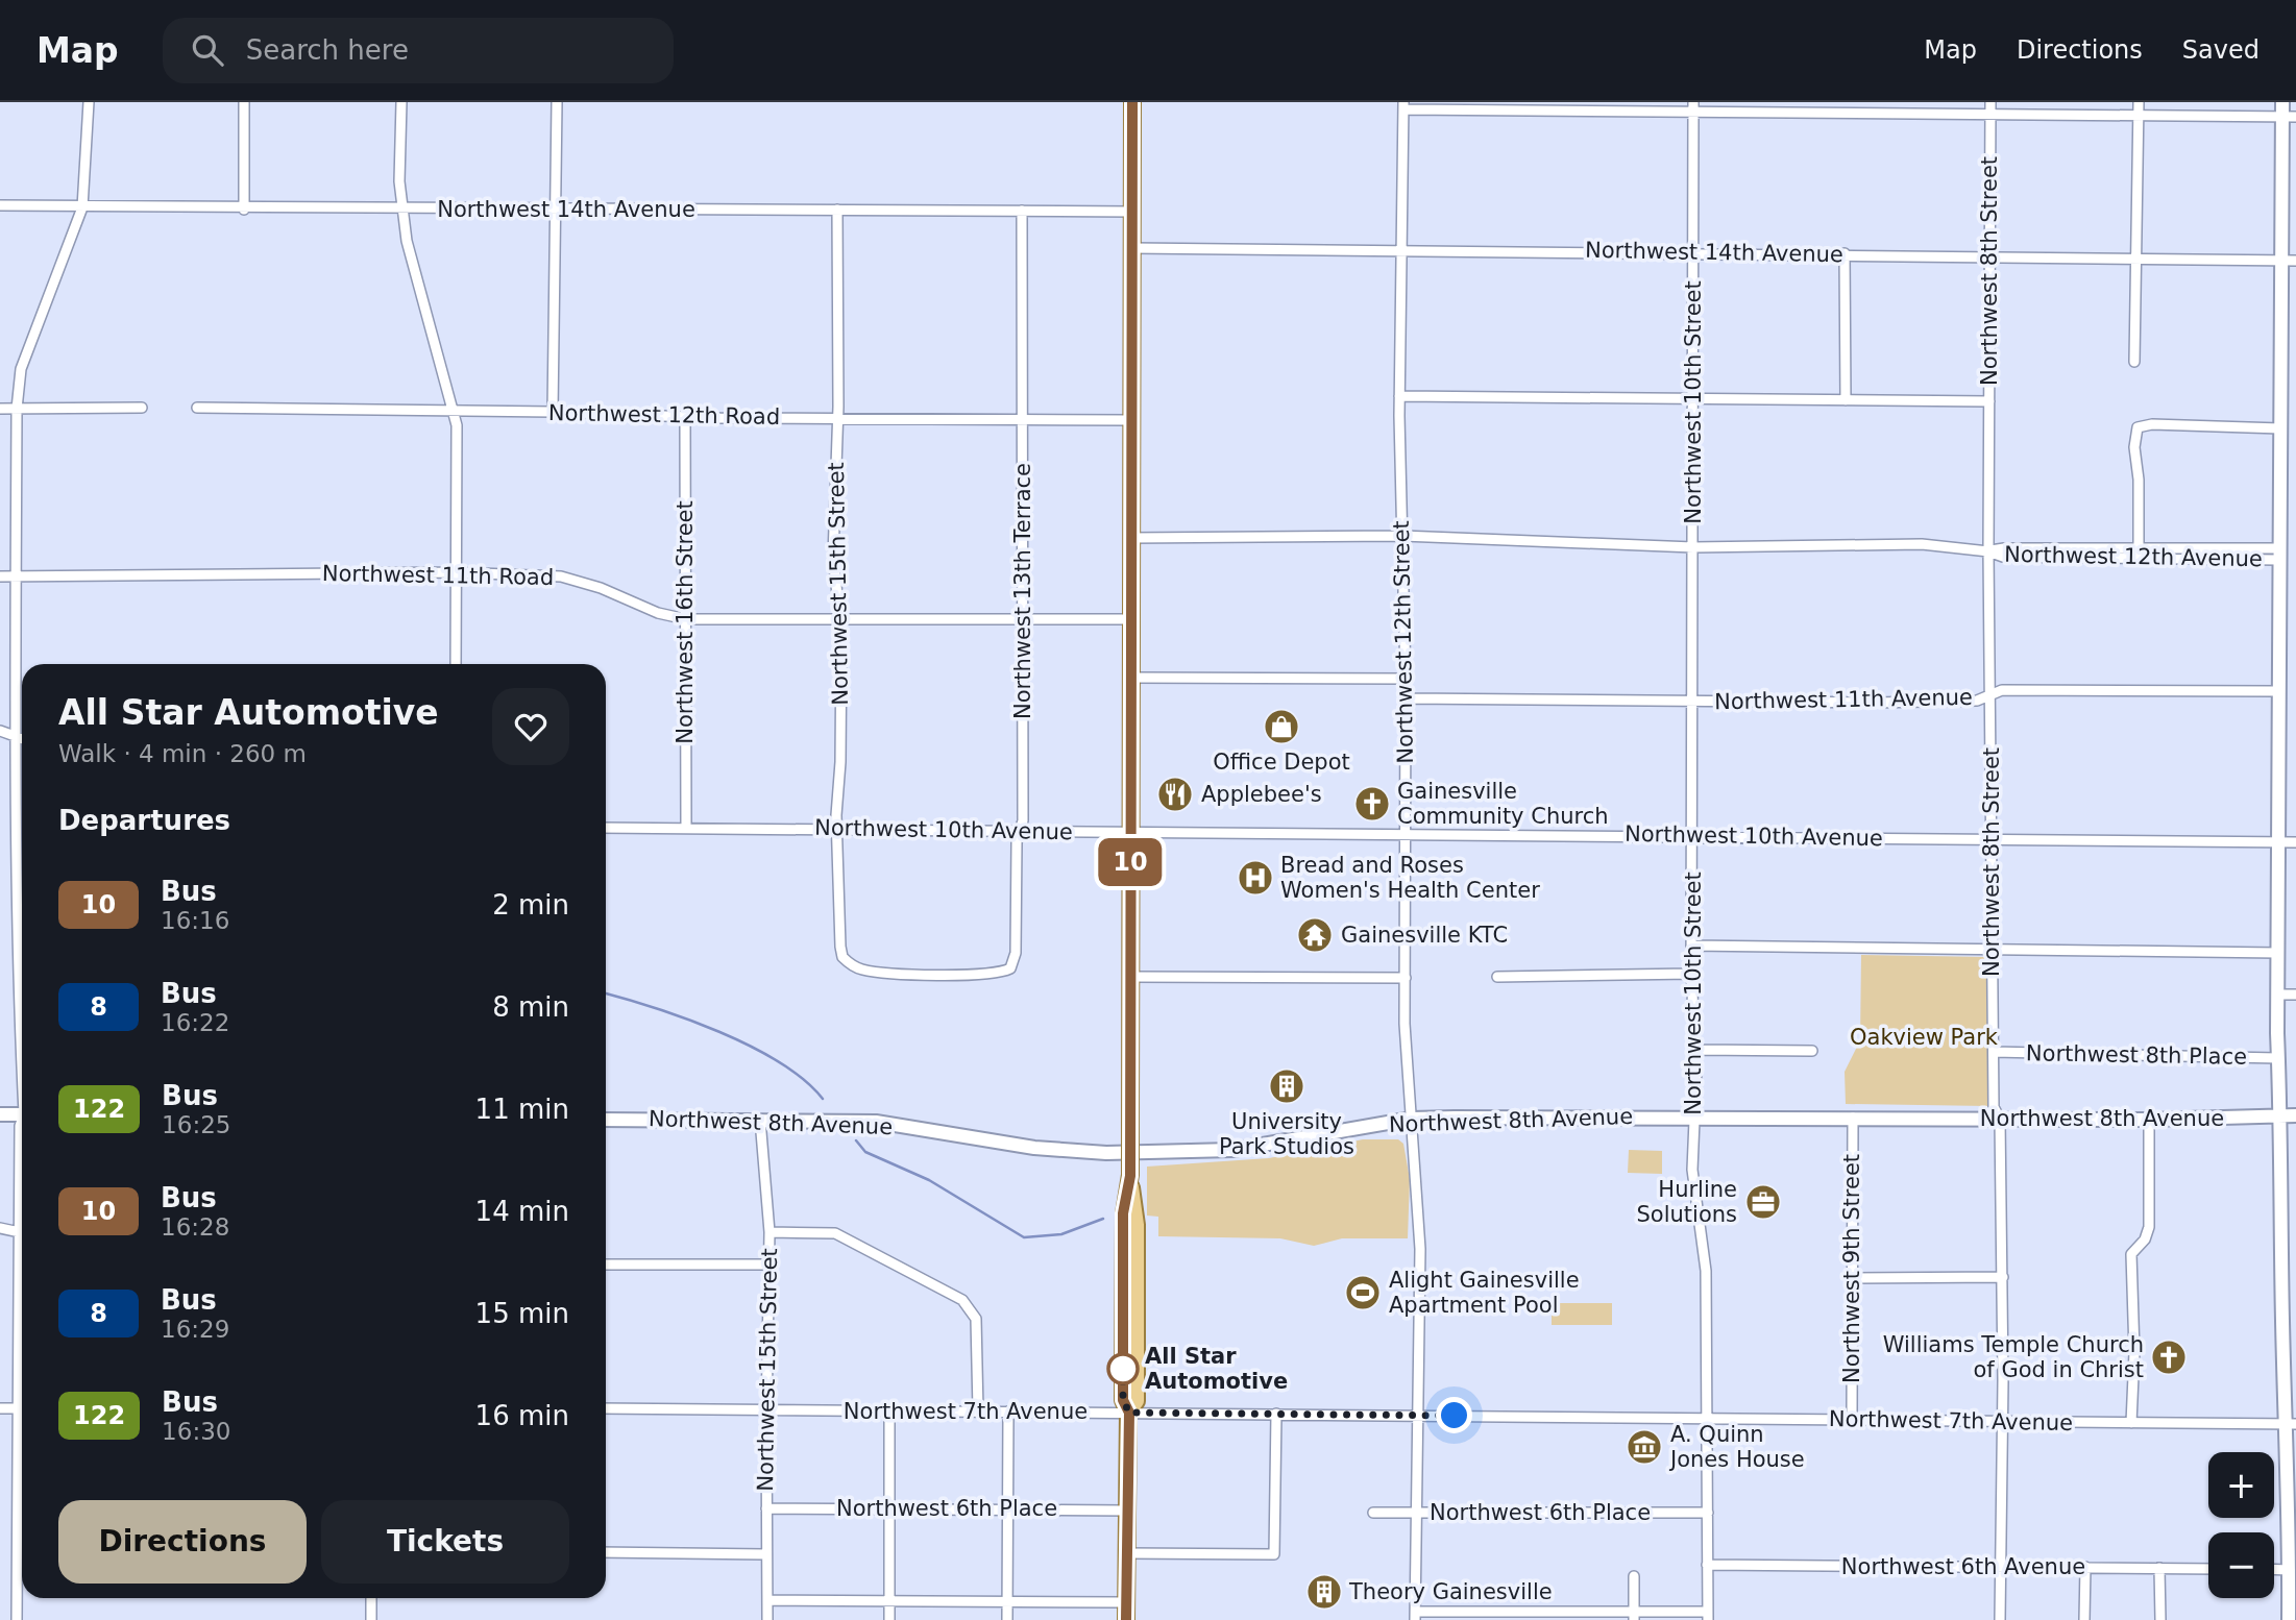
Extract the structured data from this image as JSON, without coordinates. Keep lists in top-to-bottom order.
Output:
{
  "streets": {
    "street": [
      "Northwest 14th Avenue",
      "Northwest 8th Street",
      "Northwest 10th Street",
      "Northwest 12th Road",
      "Northwest 12th Avenue",
      "Northwest 11th Road",
      "Northwest 15th Street",
      "Northwest 13th Terrace",
      "Northwest 16th Street",
      "Northwest 12th Street",
      "Northwest 11th Avenue",
      "Northwest 10th Avenue",
      "Northwest 8th Place",
      "Northwest 8th Avenue",
      "Northwest 9th Street",
      "Northwest 7th Avenue",
      "Northwest 6th Place",
      "Northwest 6th Avenue"
    ]
  },
  "crossings": [
    ["Northwest 14th Avenue", "Northwest 8th Street"],
    ["Northwest 14th Avenue", "Northwest 10th Street"],
    ["Northwest 14th Avenue", "Northwest 15th Street"],
    ["Northwest 14th Avenue", "Northwest 13th Terrace"],
    ["Northwest 14th Avenue", "Northwest 12th Street"],
    ["Northwest 8th Street", "Northwest 12th Avenue"],
    ["Northwest 8th Street", "Northwest 11th Avenue"],
    ["Northwest 8th Street", "Northwest 10th Avenue"],
    ["Northwest 8th Street", "Northwest 8th Place"],
    ["Northwest 8th Street", "Northwest 8th Avenue"],
    ["Northwest 8th Street", "Northwest 7th Avenue"],
    ["Northwest 8th Street", "Northwest 6th Avenue"],
    ["Northwest 10th Street", "Northwest 12th Avenue"],
    ["Northwest 10th Street", "Northwest 11th Avenue"],
    ["Northwest 10th Street", "Northwest 10th Avenue"],
    ["Northwest 10th Street", "Northwest 8th Avenue"],
    ["Northwest 10th Street", "Northwest 7th Avenue"],
    ["Northwest 10th Street", "Northwest 6th Place"],
    ["Northwest 10th Street", "Northwest 6th Avenue"],
    ["Northwest 12th Road", "Northwest 15th Street"],
    ["Northwest 12th Road", "Northwest 13th Terrace"],
    ["Northwest 12th Road", "Northwest 16th Street"],
    ["Northwest 12th Avenue", "Northwest 12th Street"],
    ["Northwest 11th Road", "Northwest 15th Street"],
    ["Northwest 11th Road", "Northwest 13th Terrace"],
    ["Northwest 11th Road", "Northwest 16th Street"],
    ["Northwest 15th Street", "Northwest 13th Terrace"],
    ["Northwest 15th Street", "Northwest 10th Avenue"],
    ["Northwest 15th Street", "Northwest 8th Avenue"],
    ["Northwest 15th Street", "Northwest 7th Avenue"],
    ["Northwest 15th Street", "Northwest 6th Place"],
    ["Northwest 13th Terrace", "Northwest 10th Avenue"],
    ["Northwest 16th Street", "Northwest 10th Avenue"],
    ["Northwest 12th Street", "Northwest 11th Avenue"],
    ["Northwest 12th Street", "Northwest 10th Avenue"],
    ["Northwest 12th Street", "Northwest 8th Avenue"],
    ["Northwest 12th Street", "Northwest 7th Avenue"],
    ["Northwest 12th Street", "Northwest 6th Place"],
    ["Northwest 8th Avenue", "Northwest 9th Street"],
    ["Northwest 9th Street", "Northwest 7th Avenue"]
  ],
  "parks": ["Oakview Park"],
  "places": {
    "shop": ["Office Depot"],
    "restaurant": ["Applebee's"],
    "church": ["Gainesville Community Church", "Williams Temple Church of God in Christ"],
    "hospital": ["Bread and Roses Women's Health Center"],
    "temple": ["Gainesville KTC"],
    "building": ["University Park Studios", "Theory Gainesville"],
    "office": ["Hurline Solutions"],
    "sports": ["Alight Gainesville Apartment Pool"],
    "other": ["All Star Automotive"],
    "museum": ["A. Quinn Jones House"]
  },
  "lines": ["bus line 10"],
  "page": {
    "header": "Map",
    "search": "Search here",
    "nav": ["Map", "Directions", "Saved"],
    "on_map": "10",
    "heading": [
      ["All Star Automotive", "Walk · 4 min · 260 m"],
      "Departures"
    ],
    "list": [
      {
        "mark": "10",
        "name": "Bus",
        "note": "16:16",
        "value": "2 min"
      },
      {
        "mark": "8",
        "name": "Bus",
        "note": "16:22",
        "value": "8 min"
      },
      {
        "mark": "122",
        "name": "Bus",
        "note": "16:25",
        "value": "11 min"
      },
      {
        "mark": "10",
        "name": "Bus",
        "note": "16:28",
        "value": "14 min"
      },
      {
        "mark": "8",
        "name": "Bus",
        "note": "16:29",
        "value": "15 min"
      },
      {
        "mark": "122",
        "name": "Bus",
        "note": "16:30",
        "value": "16 min"
      }
    ],
    "map_buttons": ["+", "−"],
    "buttons": ["Directions", "Tickets"]
  }
}
